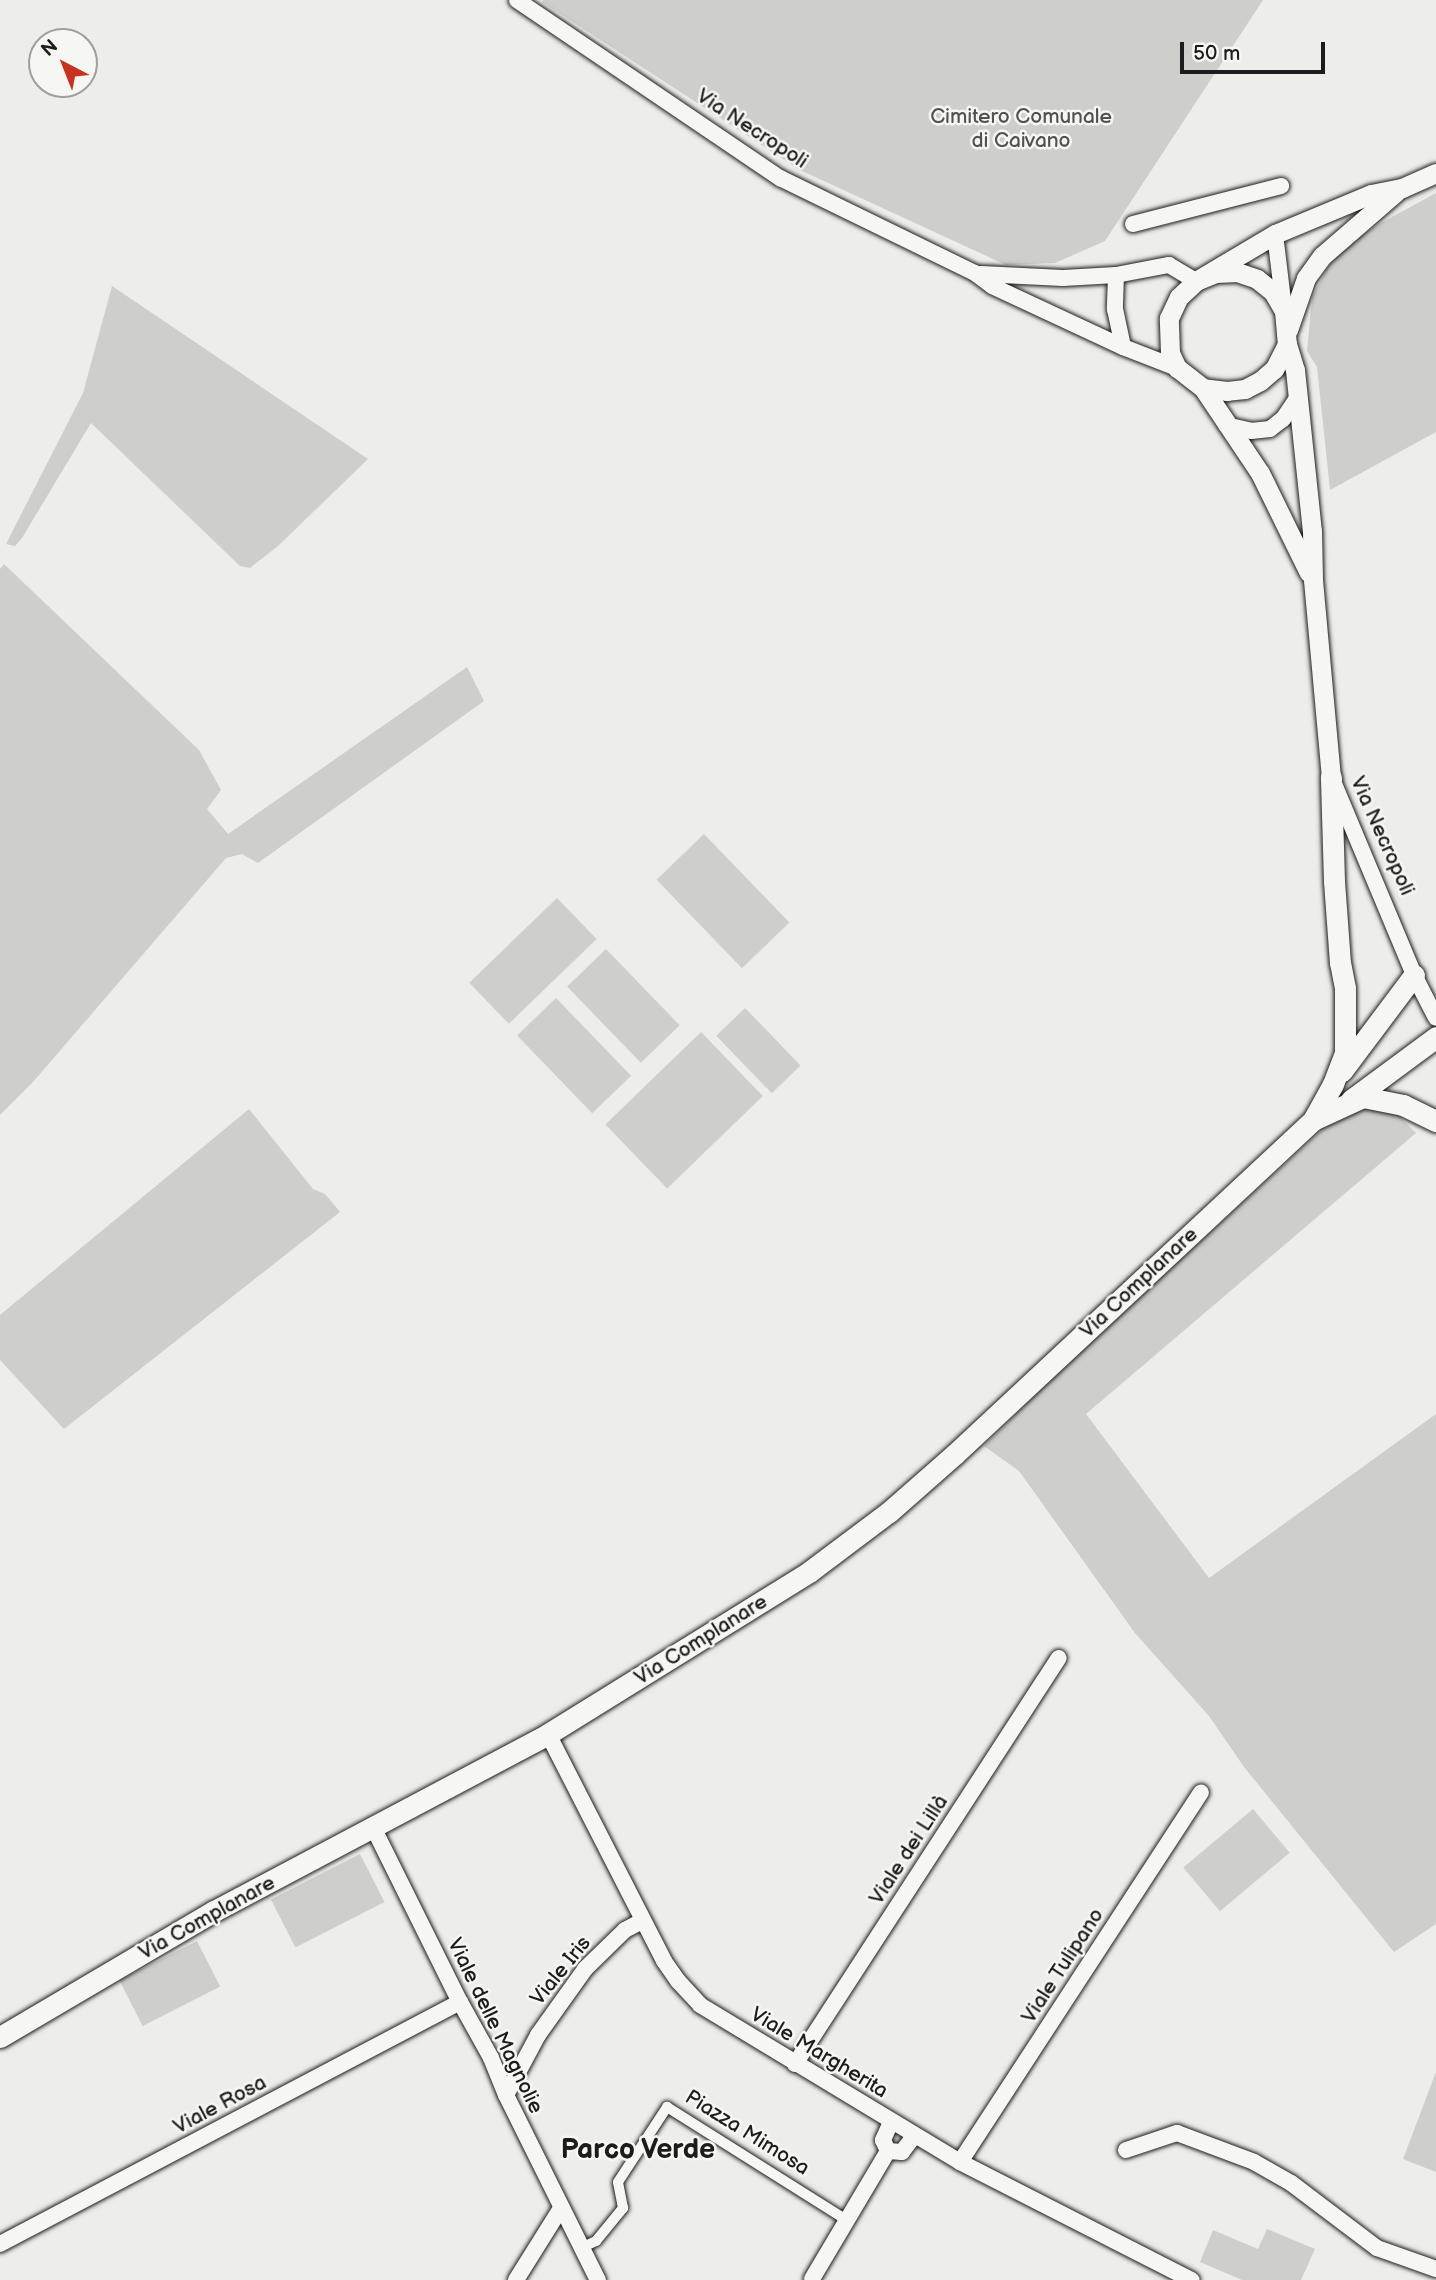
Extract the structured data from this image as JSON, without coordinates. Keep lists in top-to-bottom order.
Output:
{
  "streets": {
    "main road": ["Via Complanare"],
    "street": [
      "Via Necropoli",
      "Viale dei Lillà",
      "Viale Tulipano",
      "Viale Iris",
      "Viale delle Magnolie",
      "Viale Margherita",
      "Viale Rosa",
      "Piazza Mimosa"
    ]
  },
  "crossings": [
    ["Via Complanare", "Viale delle Magnolie"],
    ["Via Complanare", "Viale Margherita"],
    ["Viale dei Lillà", "Viale Margherita"],
    ["Viale Tulipano", "Viale Margherita"],
    ["Viale Iris", "Viale delle Magnolie"],
    ["Viale Iris", "Viale Margherita"],
    ["Viale delle Magnolie", "Viale Rosa"],
    ["Viale delle Magnolie", "Piazza Mimosa"]
  ],
  "districts": ["Parco Verde"],
  "parks": ["Cimitero Comunale di Caivano"],
  "scale_bar": "50 m",
  "north": "top left"
}
